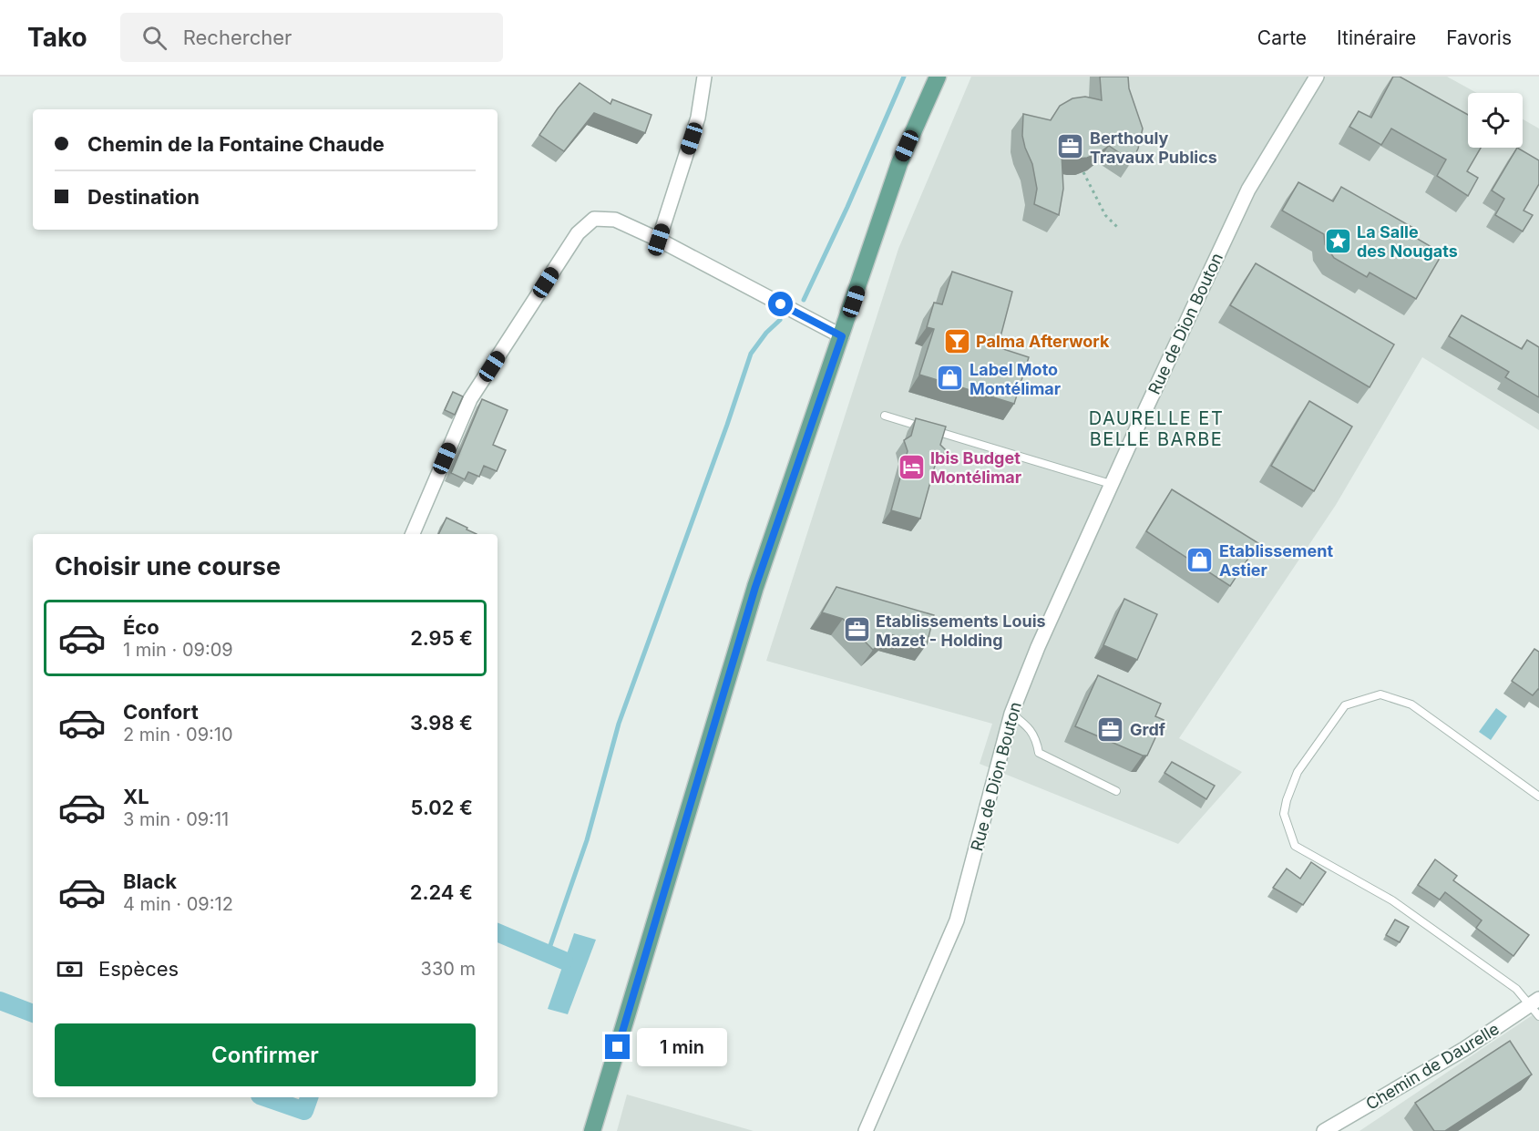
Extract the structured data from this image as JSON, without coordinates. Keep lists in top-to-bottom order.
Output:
{
  "streets": {
    "street": ["Rue de Dion Bouton", "Chemin de Daurelle"]
  },
  "districts": ["DAURELLE ET BELLE BARBE"],
  "places": {
    "office": ["Berthouly Travaux Publics", "Etablissements Louis Mazet - Holding", "Grdf"],
    "place": ["La Salle des Nougats"],
    "bar": ["Palma Afterwork"],
    "shop": ["Label Moto Montélimar", "Etablissement Astier"],
    "hotel": ["Ibis Budget Montélimar"]
  },
  "page": {
    "header": "Tako",
    "search": "Rechercher",
    "nav": ["Carte", "Itinéraire", "Favoris"],
    "banner": ["Chemin de la Fontaine Chaude", "Destination"],
    "heading": "Choisir une course",
    "list": [
      {
        "name": "Éco",
        "note": "1 min · 09:09",
        "value": "2.95 €"
      },
      {
        "name": "Confort",
        "note": "2 min · 09:10",
        "value": "3.98 €"
      },
      {
        "name": "XL",
        "note": "3 min · 09:11",
        "value": "5.02 €"
      },
      {
        "name": "Black",
        "note": "4 min · 09:12",
        "value": "2.24 €"
      }
    ],
    "pay": ["Espèces", "330 m"],
    "buttons": "Confirmer",
    "bubble": "1 min"
  }
}
